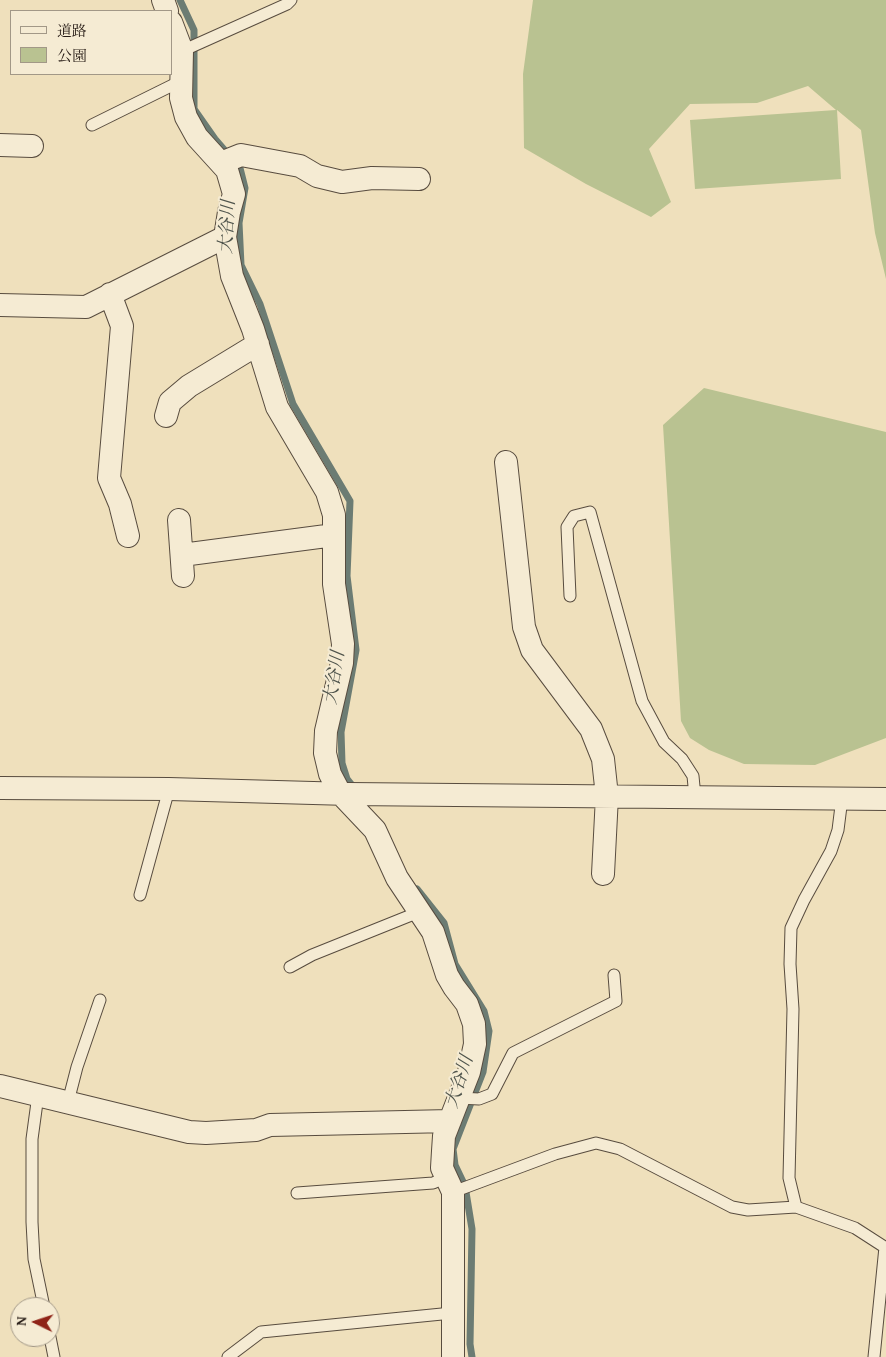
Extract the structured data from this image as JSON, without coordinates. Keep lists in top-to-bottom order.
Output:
{
  "water": ["大谷川"],
  "legend": ["道路", "公園"],
  "north": "left"
}
